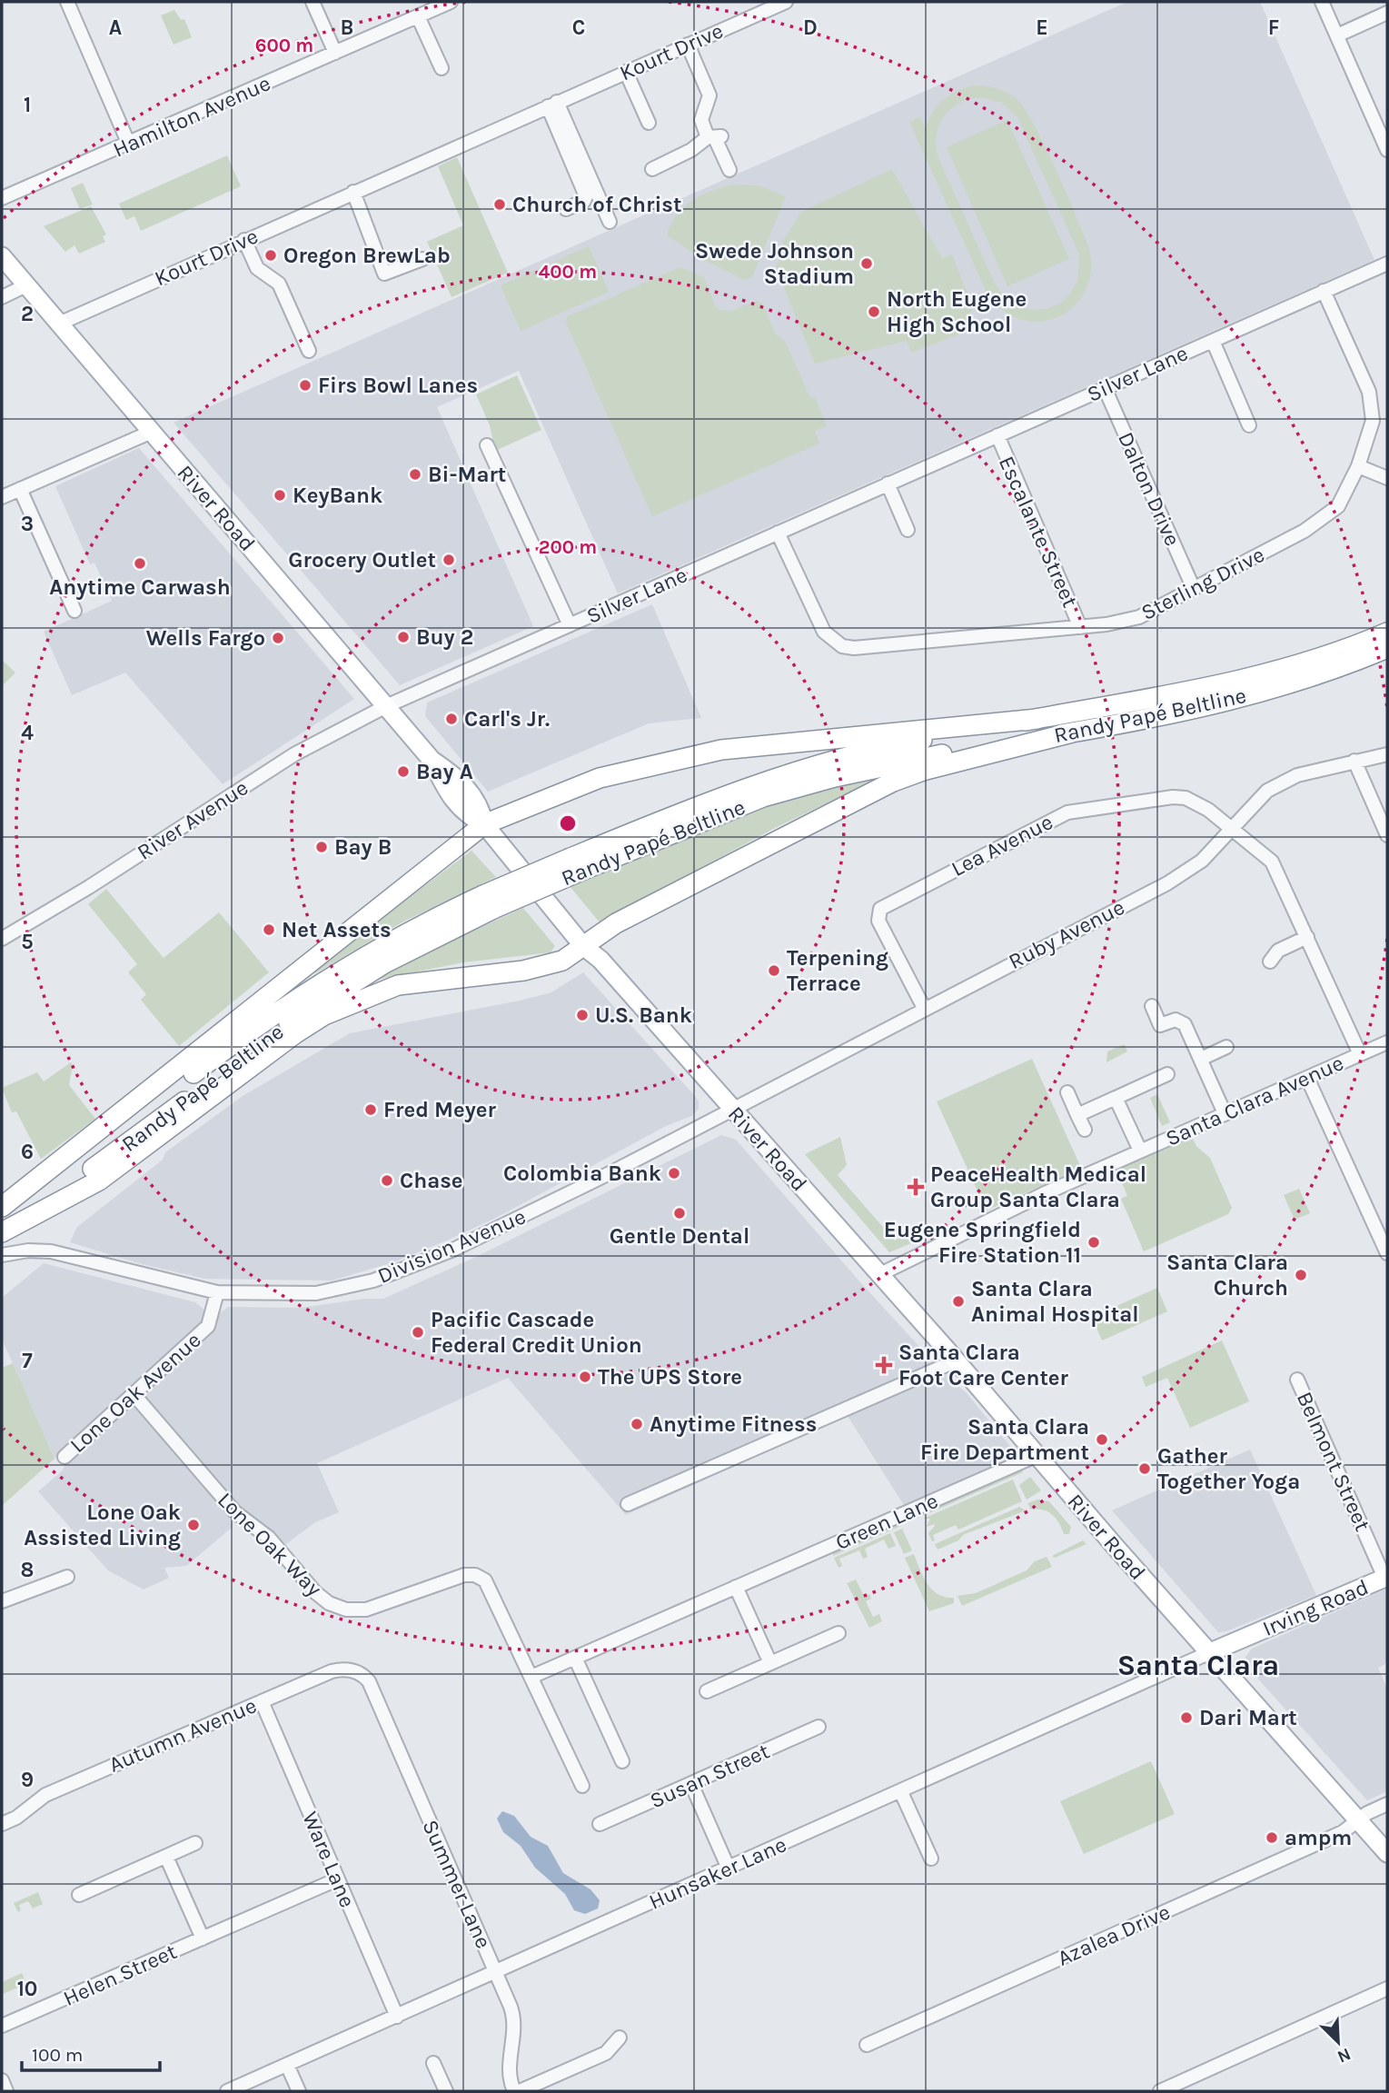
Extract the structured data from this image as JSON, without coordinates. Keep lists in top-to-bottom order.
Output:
{
  "streets": {
    "highway": ["Randy Papé Beltline"],
    "main road": ["River Road", "Irving Road"],
    "street": [
      "Kourt Drive",
      "Hamilton Avenue",
      "Silver Lane",
      "Dalton Drive",
      "Escalante Street",
      "Sterling Drive",
      "River Avenue",
      "Lea Avenue",
      "Ruby Avenue",
      "Santa Clara Avenue",
      "Division Avenue",
      "Lone Oak Avenue",
      "Belmont Street",
      "Green Lane",
      "Lone Oak Way",
      "Autumn Avenue",
      "Susan Street",
      "Ware Lane",
      "Hunsaker Lane",
      "Summer Lane",
      "Azalea Drive",
      "Helen Street"
    ]
  },
  "crossings": [
    ["Kourt Drive", "River Road"],
    ["Silver Lane", "Dalton Drive"],
    ["Silver Lane", "River Road"],
    ["Silver Lane", "Escalante Street"],
    ["Silver Lane", "Sterling Drive"],
    ["Silver Lane", "River Avenue"],
    ["Dalton Drive", "Sterling Drive"],
    ["River Road", "River Avenue"],
    ["River Road", "Ruby Avenue"],
    ["River Road", "Santa Clara Avenue"],
    ["River Road", "Division Avenue"],
    ["River Road", "Green Lane"],
    ["River Road", "Irving Road"],
    ["River Road", "Hunsaker Lane"],
    ["River Road", "Azalea Drive"],
    ["Escalante Street", "Sterling Drive"],
    ["Lea Avenue", "Ruby Avenue"],
    ["Ruby Avenue", "Division Avenue"],
    ["Division Avenue", "Lone Oak Avenue"],
    ["Lone Oak Avenue", "Lone Oak Way"],
    ["Belmont Street", "Irving Road"],
    ["Green Lane", "Lone Oak Way"],
    ["Irving Road", "Hunsaker Lane"],
    ["Autumn Avenue", "Ware Lane"],
    ["Autumn Avenue", "Summer Lane"],
    ["Ware Lane", "Hunsaker Lane"],
    ["Ware Lane", "Helen Street"],
    ["Hunsaker Lane", "Summer Lane"]
  ],
  "districts": ["Santa Clara"],
  "places": {
    "other": [
      "Church of Christ",
      "Oregon BrewLab",
      "Swede Johnson Stadium",
      "North Eugene High School",
      "Firs Bowl Lanes",
      "Bi-Mart",
      "KeyBank",
      "Grocery Outlet",
      "Anytime Carwash",
      "Buy 2",
      "Wells Fargo",
      "Carl's Jr.",
      "Bay A",
      "Bay B",
      "Net Assets",
      "Terpening Terrace",
      "U.S. Bank",
      "Fred Meyer",
      "Colombia Bank",
      "Chase",
      "Gentle Dental",
      "Eugene Springfield Fire Station 11",
      "Santa Clara Church",
      "Santa Clara Animal Hospital",
      "Pacific Cascade Federal Credit Union",
      "The UPS Store",
      "Anytime Fitness",
      "Santa Clara Fire Department",
      "Gather Together Yoga",
      "Lone Oak Assisted Living",
      "Dari Mart",
      "ampm"
    ],
    "health": ["PeaceHealth Medical Group Santa Clara", "Santa Clara Foot Care Center"]
  },
  "scale_bar": "100 m",
  "north": "bottom right",
  "grid": {
    "columns": [
      "A",
      "B",
      "C",
      "D",
      "E",
      "F"
    ],
    "rows": [
      "1",
      "2",
      "3",
      "4",
      "5",
      "6",
      "7",
      "8",
      "9",
      "10"
    ]
  },
  "rings": ["600 m", "400 m", "200 m"]
}
